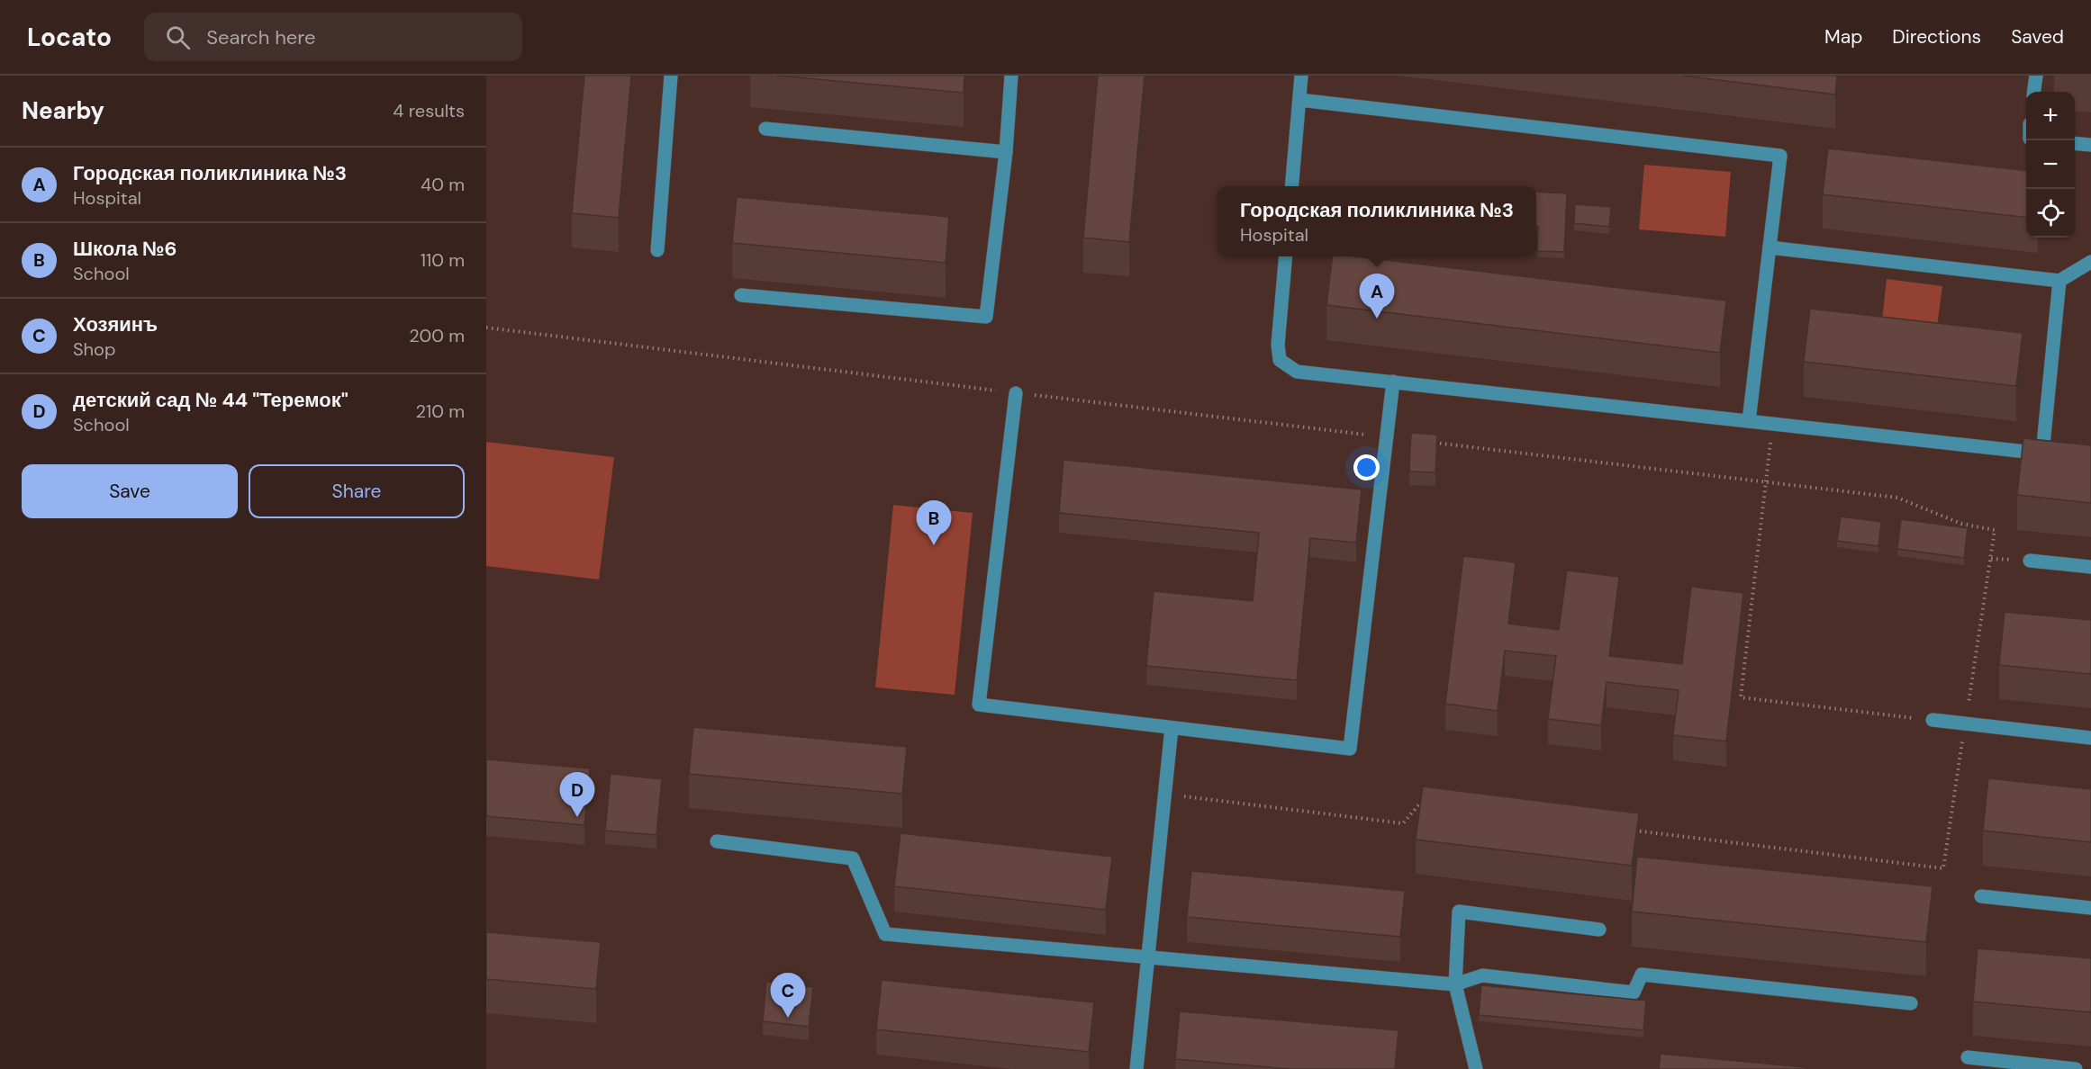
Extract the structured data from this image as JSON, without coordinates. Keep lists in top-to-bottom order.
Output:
{
  "page": {
    "header": "Locato",
    "search": "Search here",
    "nav": ["Map", "Directions", "Saved"],
    "heading": ["Nearby", "4 results"],
    "map_buttons": ["+", "−"],
    "list": [
      {
        "mark": "A",
        "name": "Городская поликлиника №3",
        "note": "Hospital",
        "value": "40 m"
      },
      {
        "mark": "B",
        "name": "Школа №6",
        "note": "School",
        "value": "110 m"
      },
      {
        "mark": "C",
        "name": "Хозяинъ",
        "note": "Shop",
        "value": "200 m"
      },
      {
        "mark": "D",
        "name": "детский сад № 44 \"Теремок\"",
        "note": "School",
        "value": "210 m"
      }
    ],
    "popup": ["Городская поликлиника №3", "Hospital"],
    "pins": [
      "A",
      "B",
      "D",
      "C"
    ],
    "buttons": ["Save", "Share"]
  }
}
